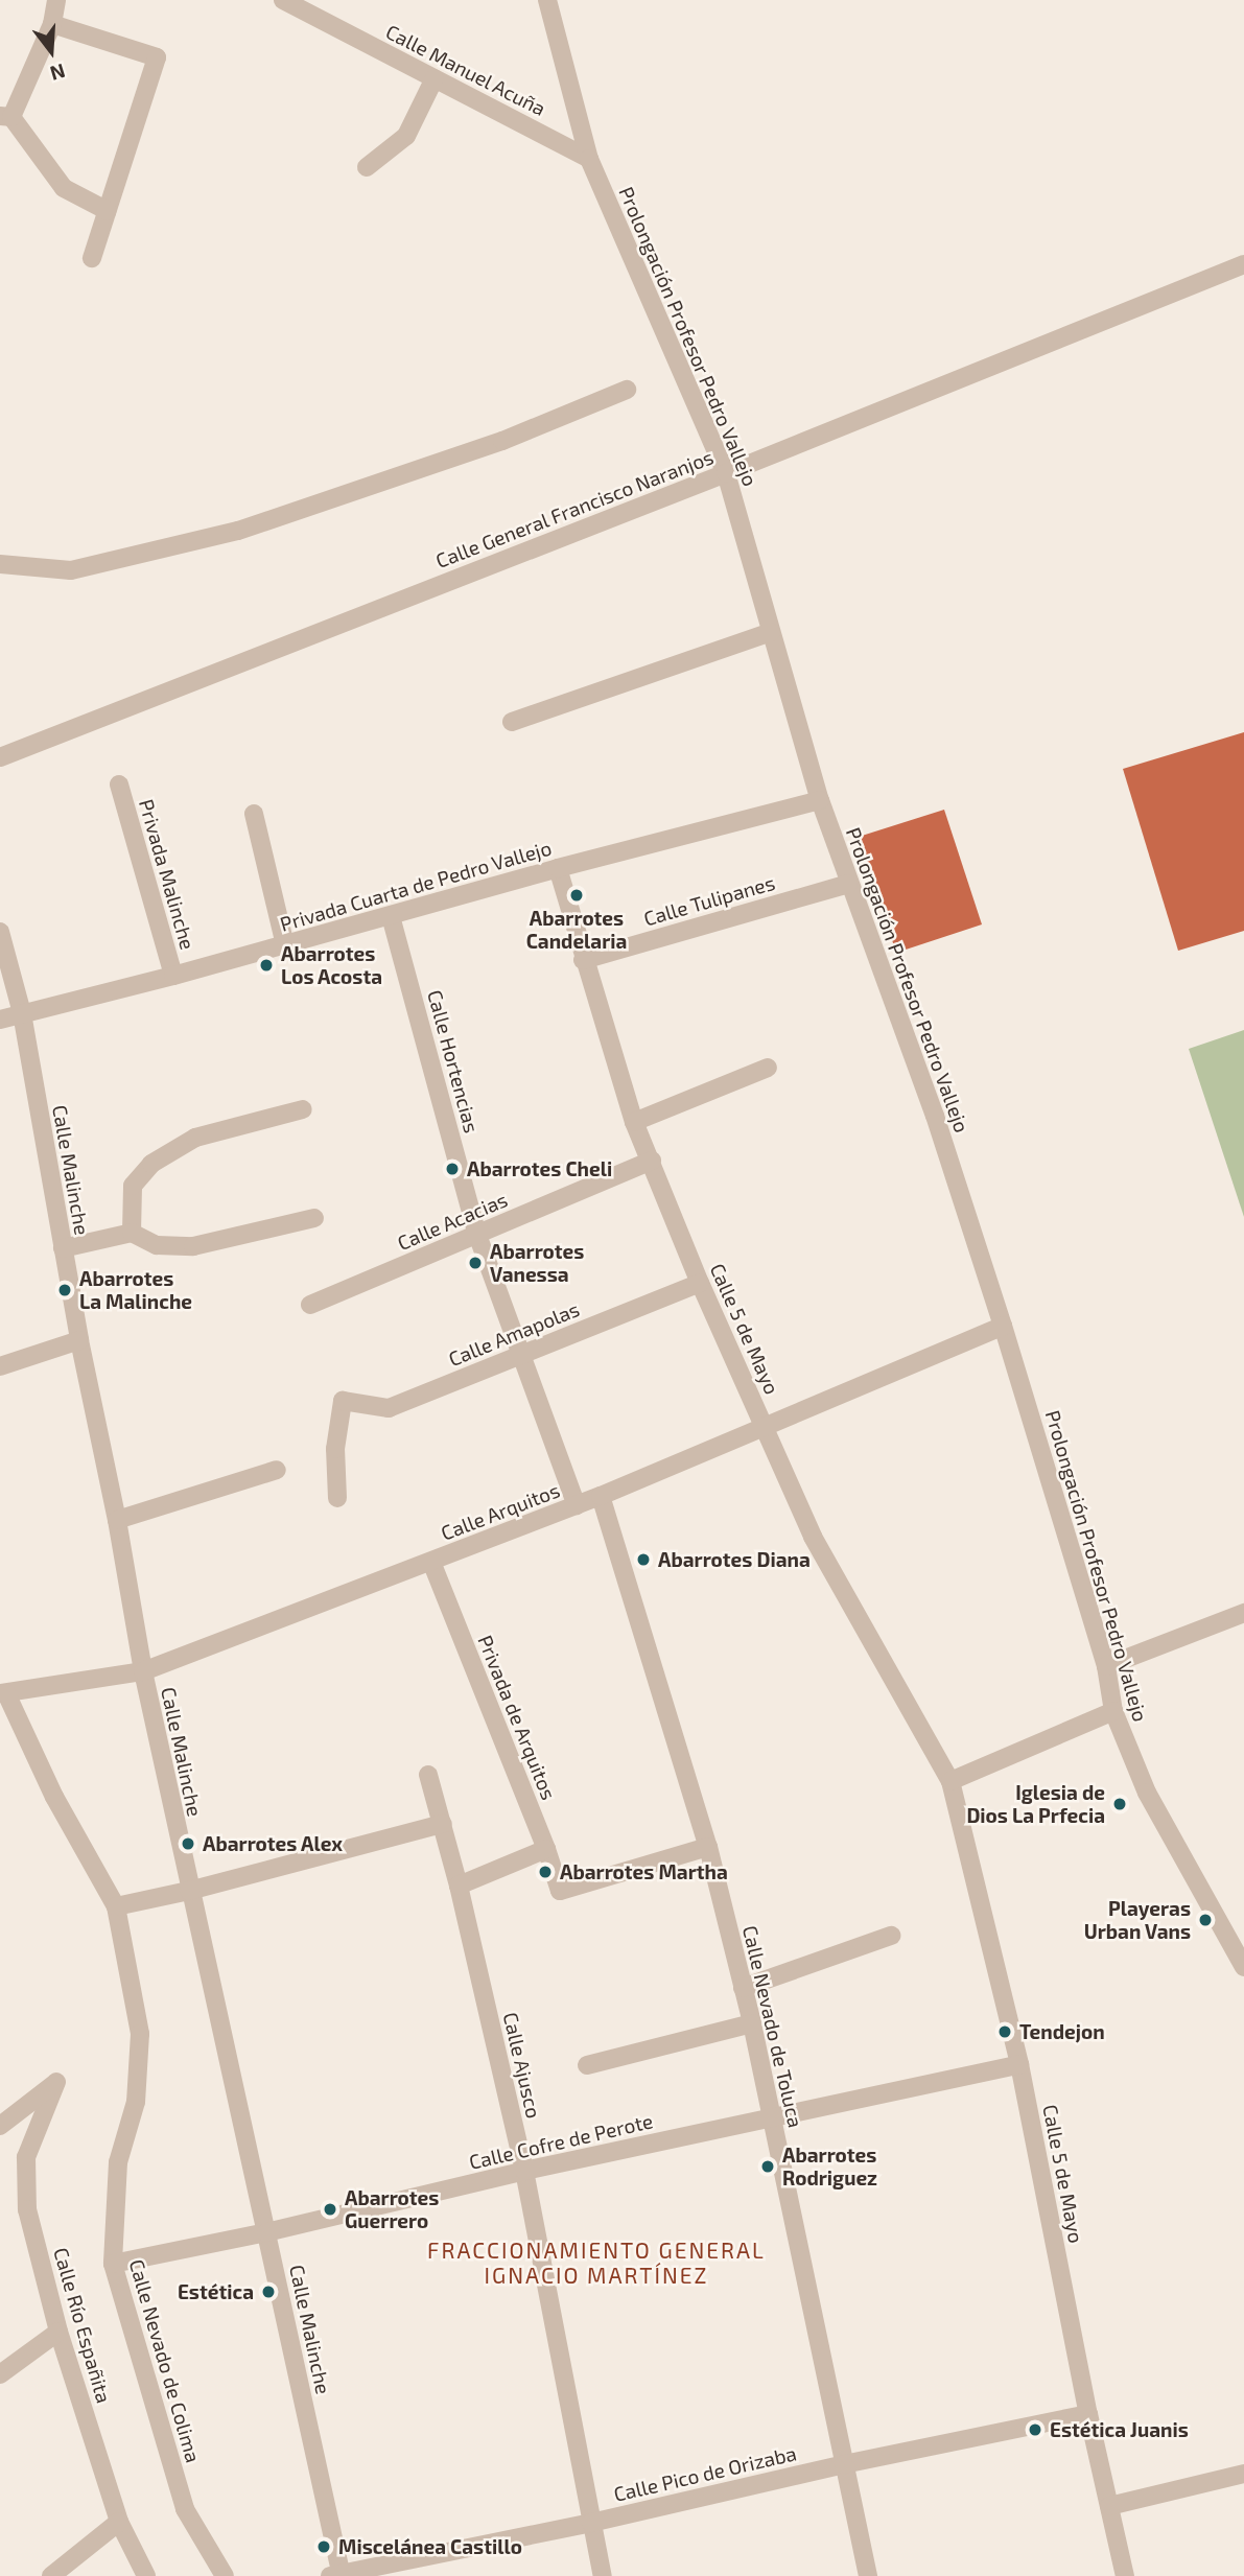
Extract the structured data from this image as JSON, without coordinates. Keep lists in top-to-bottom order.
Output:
{
  "streets": {
    "street": [
      "Calle Manuel Acuña",
      "Prolongación Profesor Pedro Vallejo",
      "Calle General Francisco Naranjos",
      "Privada Malinche",
      "Privada Cuarta de Pedro Vallejo",
      "Calle Tulipanes",
      "Calle Hortencias",
      "Calle Malinche",
      "Calle Acacias",
      "Calle 5 de Mayo",
      "Calle Amapolas",
      "Calle Arquitos",
      "Privada de Arquitos",
      "Calle Nevado de Toluca",
      "Calle Ajusco",
      "Calle Cofre de Perote",
      "Calle Río Españita",
      "Calle Nevado de Colima",
      "Calle Pico de Orizaba"
    ]
  },
  "crossings": [
    ["Calle Manuel Acuña", "Prolongación Profesor Pedro Vallejo"],
    ["Prolongación Profesor Pedro Vallejo", "Calle General Francisco Naranjos"],
    ["Prolongación Profesor Pedro Vallejo", "Privada Cuarta de Pedro Vallejo"],
    ["Prolongación Profesor Pedro Vallejo", "Calle Tulipanes"],
    ["Prolongación Profesor Pedro Vallejo", "Calle Arquitos"],
    ["Privada Malinche", "Privada Cuarta de Pedro Vallejo"],
    ["Privada Cuarta de Pedro Vallejo", "Calle Hortencias"],
    ["Privada Cuarta de Pedro Vallejo", "Calle Malinche"],
    ["Privada Cuarta de Pedro Vallejo", "Calle 5 de Mayo"],
    ["Calle Tulipanes", "Calle 5 de Mayo"],
    ["Calle Hortencias", "Calle Acacias"],
    ["Calle Hortencias", "Calle Amapolas"],
    ["Calle Hortencias", "Calle Arquitos"],
    ["Calle Malinche", "Calle Arquitos"],
    ["Calle Malinche", "Calle Cofre de Perote"],
    ["Calle Malinche", "Calle Pico de Orizaba"],
    ["Calle Acacias", "Calle 5 de Mayo"],
    ["Calle 5 de Mayo", "Calle Amapolas"],
    ["Calle 5 de Mayo", "Calle Arquitos"],
    ["Calle 5 de Mayo", "Calle Cofre de Perote"],
    ["Calle 5 de Mayo", "Calle Pico de Orizaba"],
    ["Calle Arquitos", "Privada de Arquitos"],
    ["Calle Arquitos", "Calle Nevado de Toluca"],
    ["Calle Arquitos", "Calle Nevado de Colima"],
    ["Privada de Arquitos", "Calle Nevado de Toluca"],
    ["Calle Nevado de Toluca", "Calle Cofre de Perote"],
    ["Calle Nevado de Toluca", "Calle Pico de Orizaba"],
    ["Calle Ajusco", "Calle Cofre de Perote"],
    ["Calle Ajusco", "Calle Pico de Orizaba"],
    ["Calle Cofre de Perote", "Calle Nevado de Colima"]
  ],
  "districts": ["FRACCIONAMIENTO GENERAL IGNACIO MARTÍNEZ"],
  "places": [
    "Abarrotes Candelaria",
    "Abarrotes Los Acosta",
    "Abarrotes Cheli",
    "Abarrotes Vanessa",
    "Abarrotes La Malinche",
    "Abarrotes Diana",
    "Iglesia de Dios La Prfecia",
    "Abarrotes Alex",
    "Abarrotes Martha",
    "Playeras Urban Vans",
    "Tendejon",
    "Abarrotes Rodriguez",
    "Abarrotes Guerrero",
    "Estética",
    "Estética Juanis",
    "Miscelánea Castillo"
  ],
  "north": "bottom"
}
